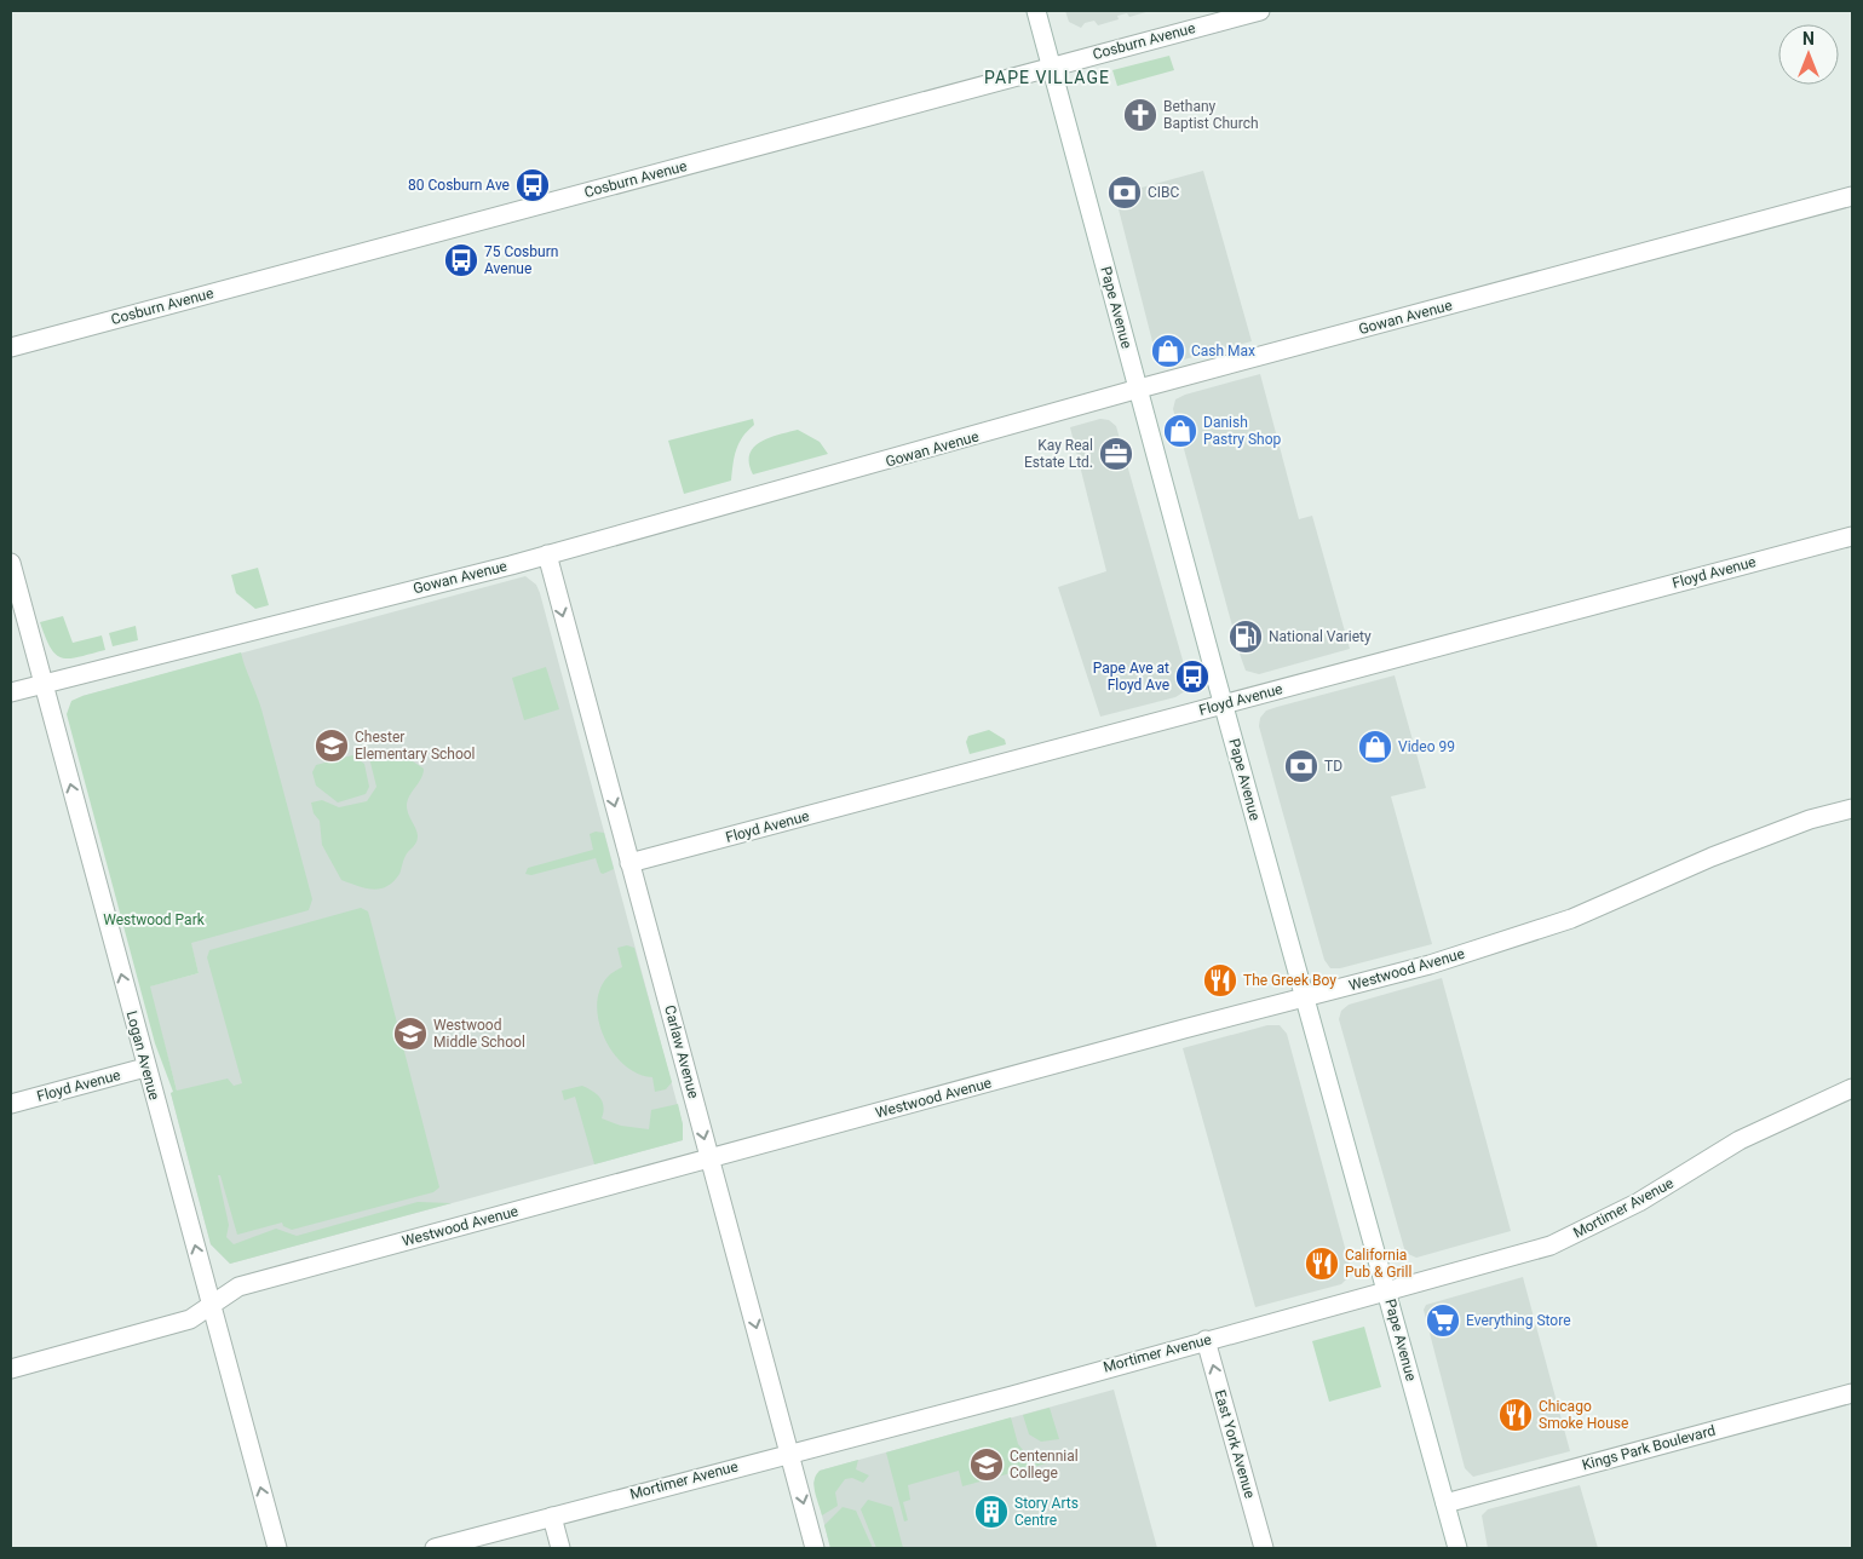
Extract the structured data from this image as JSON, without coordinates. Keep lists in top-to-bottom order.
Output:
{
  "streets": {
    "street": [
      "Cosburn Avenue",
      "Pape Avenue",
      "Gowan Avenue",
      "Floyd Avenue",
      "Westwood Avenue",
      "Carlaw Avenue",
      "Logan Avenue",
      "Mortimer Avenue",
      "East York Avenue",
      "Kings Park Boulevard"
    ]
  },
  "crossings": [
    ["Cosburn Avenue", "Pape Avenue"],
    ["Pape Avenue", "Gowan Avenue"],
    ["Pape Avenue", "Floyd Avenue"],
    ["Pape Avenue", "Westwood Avenue"],
    ["Pape Avenue", "Mortimer Avenue"],
    ["Pape Avenue", "Kings Park Boulevard"],
    ["Gowan Avenue", "Carlaw Avenue"],
    ["Gowan Avenue", "Logan Avenue"],
    ["Floyd Avenue", "Carlaw Avenue"],
    ["Floyd Avenue", "Logan Avenue"],
    ["Westwood Avenue", "Carlaw Avenue"],
    ["Westwood Avenue", "Logan Avenue"],
    ["Carlaw Avenue", "Mortimer Avenue"],
    ["Mortimer Avenue", "East York Avenue"]
  ],
  "one_way": ["Carlaw Avenue", "Logan Avenue", "East York Avenue"],
  "districts": ["PAPE VILLAGE"],
  "parks": ["Westwood Park"],
  "places": {
    "church": ["Bethany Baptist Church"],
    "bus stop": ["80 Cosburn Ave", "75 Cosburn Avenue", "Pape Ave at Floyd Ave"],
    "bank": ["CIBC", "TD"],
    "shop": ["Cash Max", "Danish Pastry Shop", "Video 99"],
    "office": ["Kay Real Estate Ltd."],
    "fuel station": ["National Variety"],
    "school or university": ["Chester Elementary School", "Westwood Middle School", "Centennial College"],
    "restaurant": ["The Greek Boy", "California Pub & Grill", "Chicago Smoke House"],
    "supermarket": ["Everything Store"],
    "building": ["Story Arts Centre"]
  },
  "north": "top"
}
